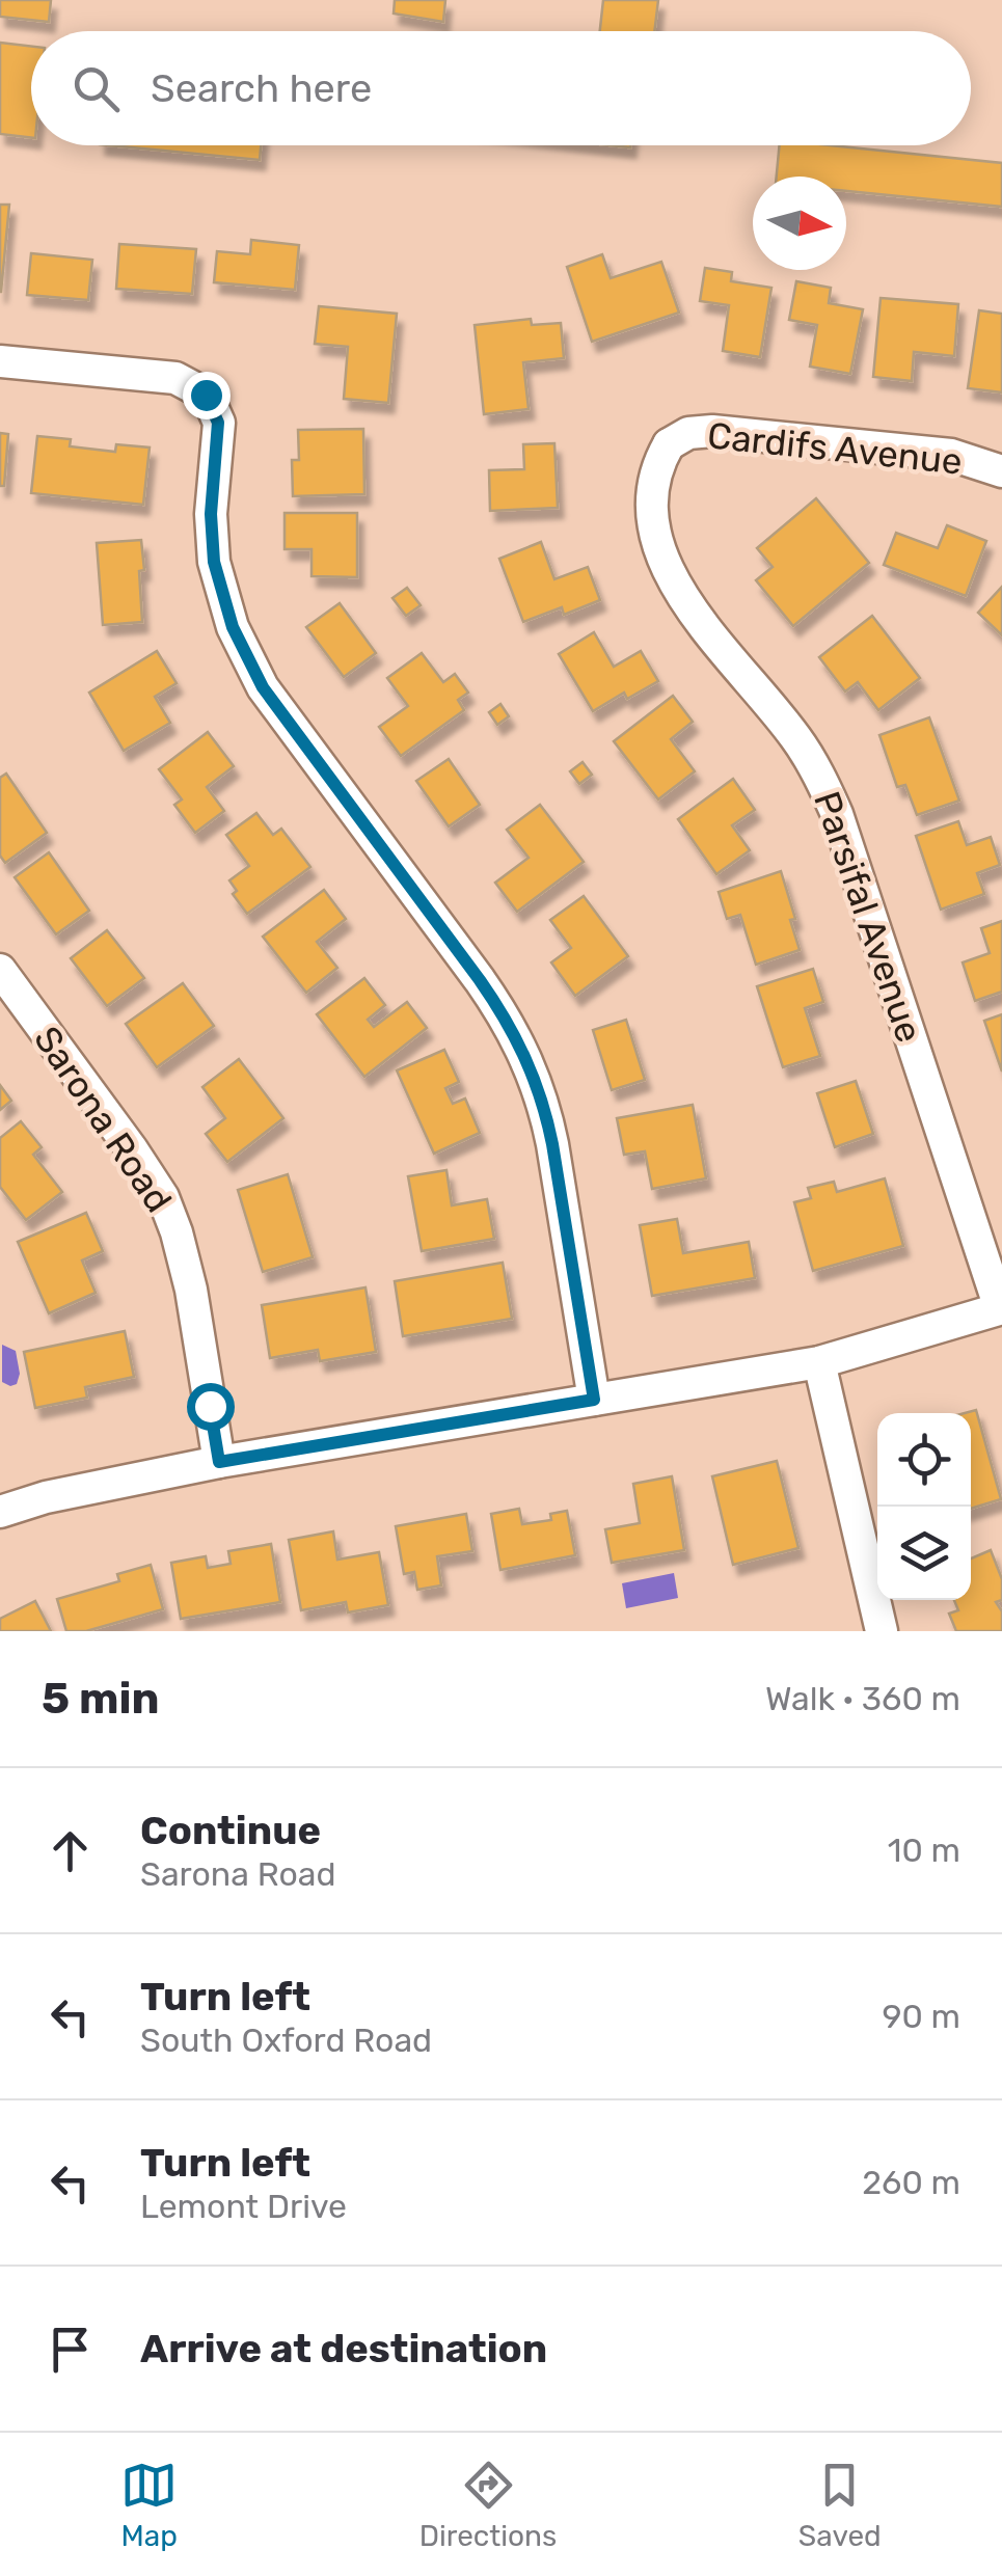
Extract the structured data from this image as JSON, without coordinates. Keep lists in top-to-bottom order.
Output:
{
  "streets": {
    "street": ["Cardifs Avenue", "Parsifal Avenue", "Sarona Road"]
  },
  "crossings": [
    ["Cardifs Avenue", "Parsifal Avenue"]
  ],
  "north": "right",
  "page": {
    "search": "Search here",
    "heading": ["5 min", "Walk · 360 m"],
    "list": [
      ["Continue", "Sarona Road", "10 m"],
      ["Turn left", "South Oxford Road", "90 m"],
      ["Turn left", "Lemont Drive", "260 m"],
      "Arrive at destination"
    ],
    "nav": ["Map", "Directions", "Saved"]
  }
}
